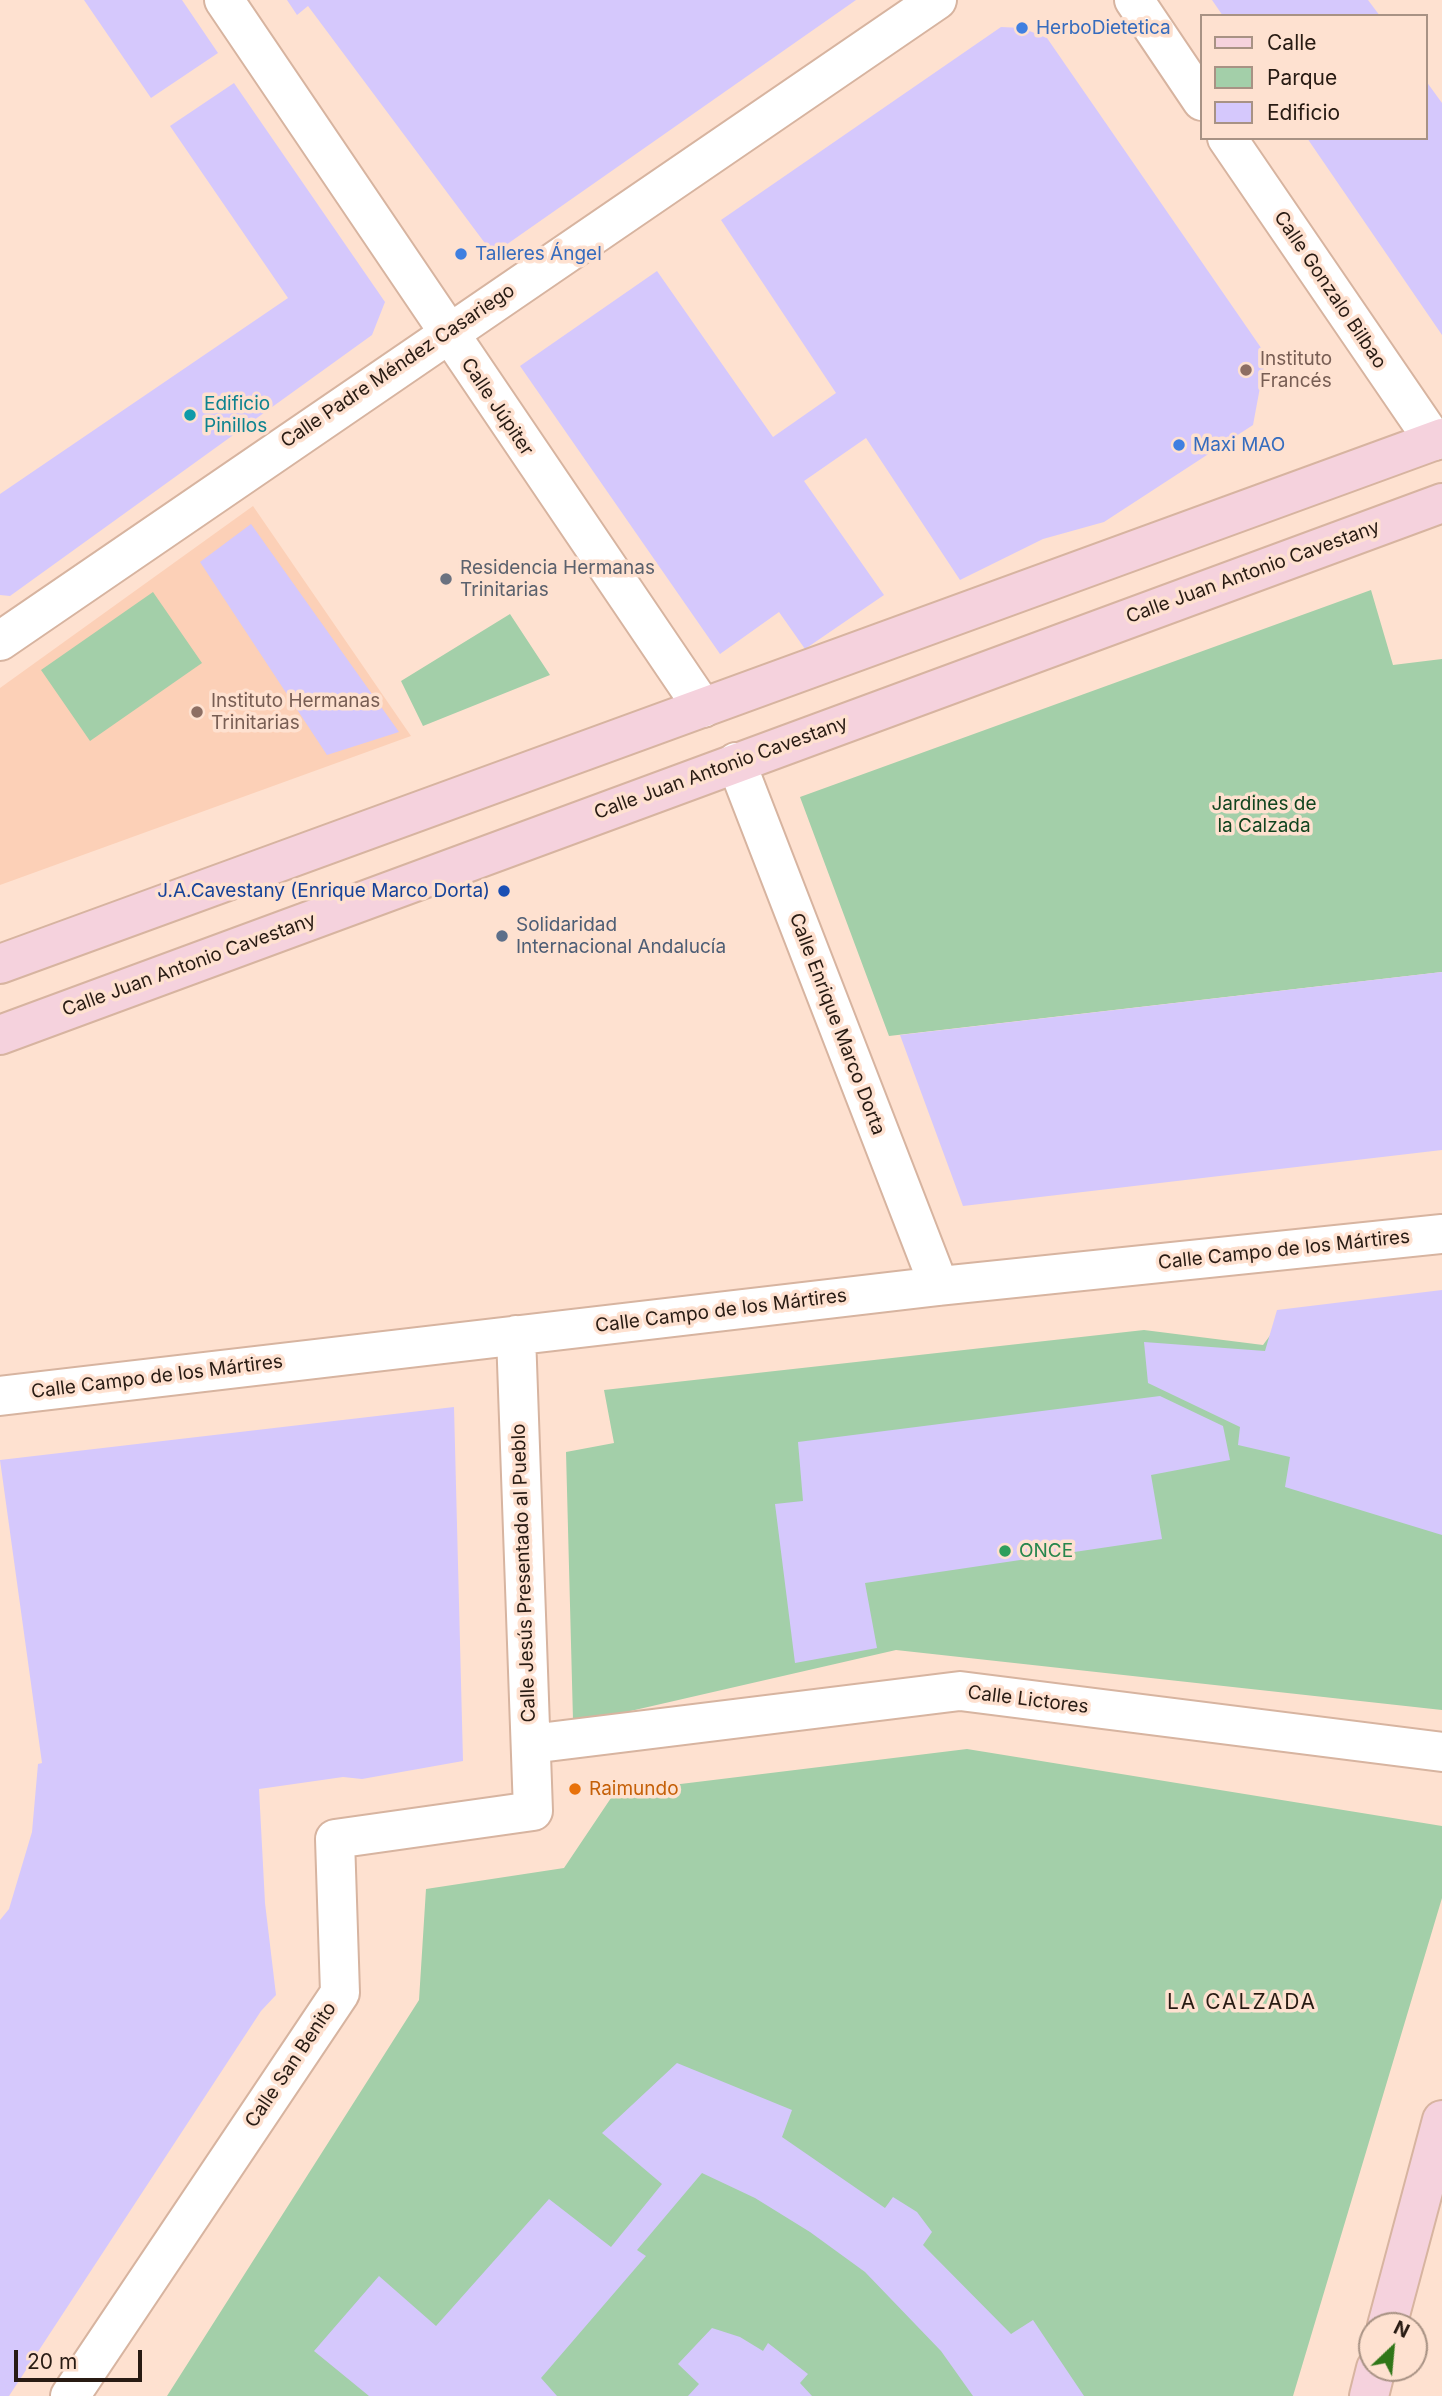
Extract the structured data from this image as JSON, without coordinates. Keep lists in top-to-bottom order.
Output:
{
  "streets": {
    "main road": ["Calle Juan Antonio Cavestany"],
    "street": [
      "Calle Gonzalo Bilbao",
      "Calle Padre Méndez Casariego",
      "Calle Júpiter",
      "Calle Enrique Marco Dorta",
      "Calle Campo de los Mártires",
      "Calle Jesús Presentado al Pueblo",
      "Calle Lictores",
      "Calle San Benito"
    ]
  },
  "crossings": [
    ["Calle Padre Méndez Casariego", "Calle Júpiter"],
    ["Calle Juan Antonio Cavestany", "Calle Enrique Marco Dorta"],
    ["Calle Enrique Marco Dorta", "Calle Campo de los Mártires"],
    ["Calle Campo de los Mártires", "Calle Jesús Presentado al Pueblo"],
    ["Calle Jesús Presentado al Pueblo", "Calle Lictores"],
    ["Calle Jesús Presentado al Pueblo", "Calle San Benito"]
  ],
  "districts": ["LA CALZADA"],
  "parks": ["Jardines de la Calzada"],
  "places": [
    "HerboDietetica",
    "Talleres Ángel",
    "Instituto Francés",
    "Edificio Pinillos",
    "Maxi MAO",
    "Residencia Hermanas Trinitarias",
    "Instituto Hermanas Trinitarias",
    "J.A.Cavestany (Enrique Marco Dorta)",
    "Solidaridad Internacional Andalucía",
    "ONCE",
    "Raimundo"
  ],
  "legend": ["Calle", "Parque", "Edificio"],
  "scale_bar": "20 m",
  "north": "top right"
}
